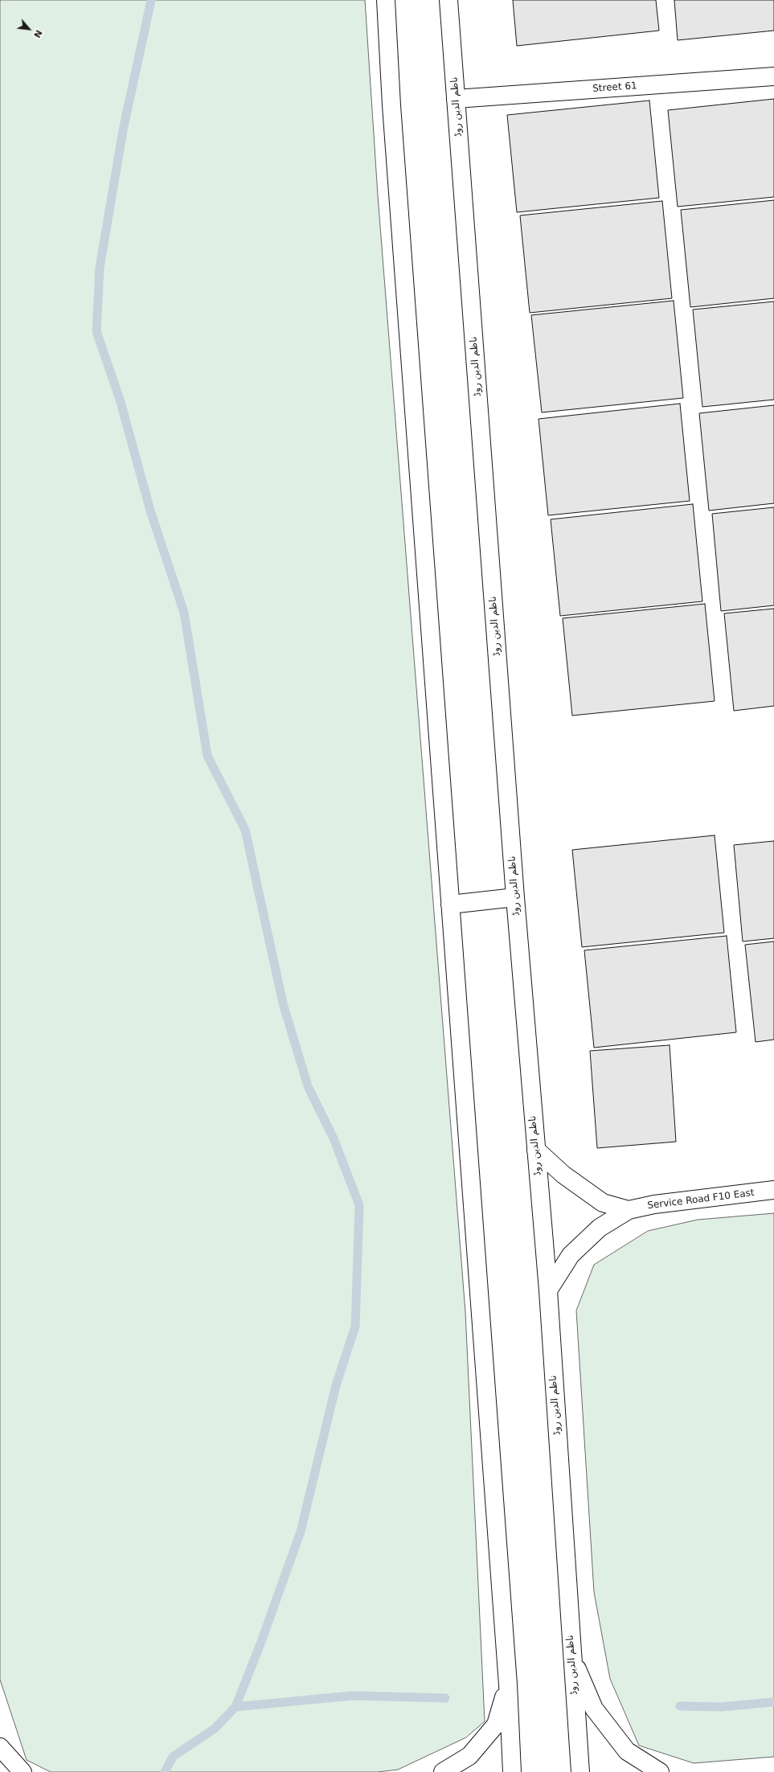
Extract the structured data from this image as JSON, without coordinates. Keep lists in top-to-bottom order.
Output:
{
  "streets": {
    "main road": ["Street 61", "ناظم الدین روڈ", "Service Road F10 East"]
  },
  "crossings": [
    ["Street 61", "ناظم الدین روڈ"],
    ["ناظم الدین روڈ", "Service Road F10 East"]
  ],
  "north": "bottom right"
}
